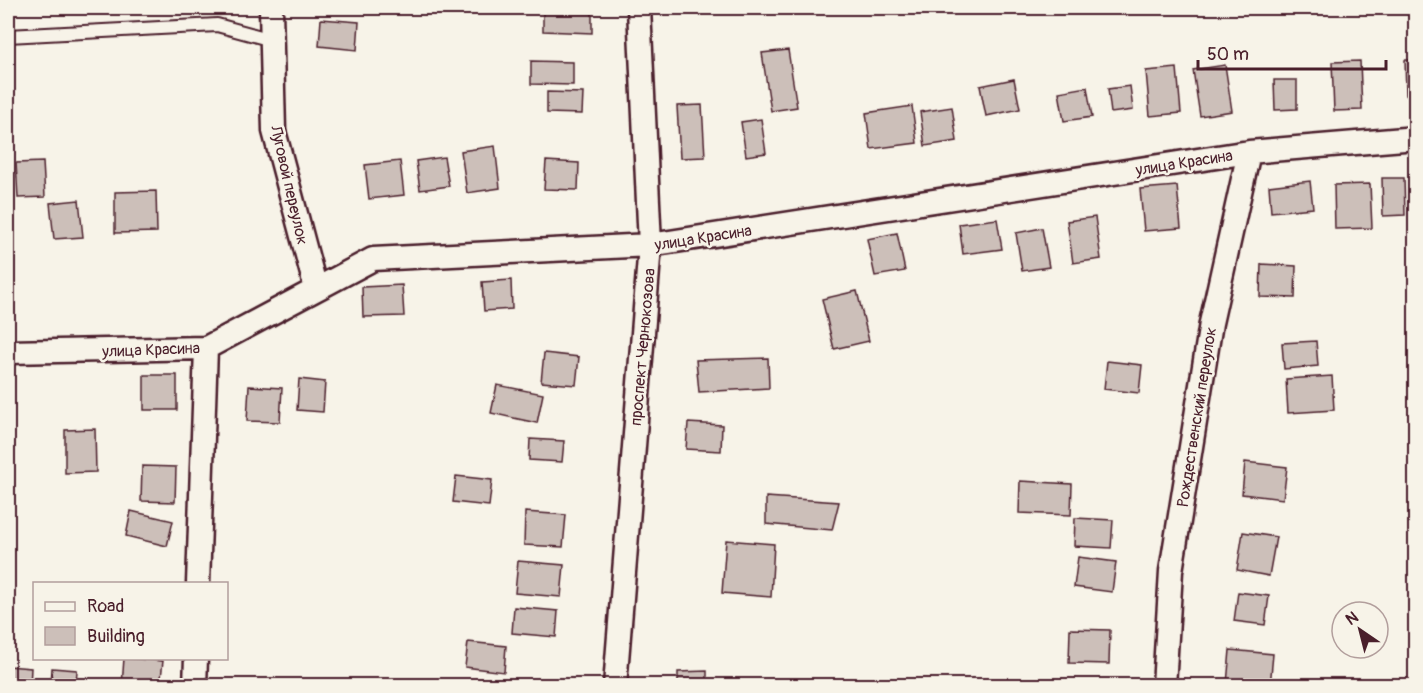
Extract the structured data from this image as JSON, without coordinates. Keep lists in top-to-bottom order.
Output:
{
  "streets": {
    "street": [
      "улица Красина",
      "Луговой переулок",
      "проспект Чернокозова",
      "Рождественский переулок"
    ]
  },
  "crossings": [
    ["улица Красина", "Луговой переулок"],
    ["улица Красина", "проспект Чернокозова"],
    ["улица Красина", "Рождественский переулок"]
  ],
  "legend": ["Road", "Building"],
  "scale_bar": "50 m",
  "north": "top left"
}
